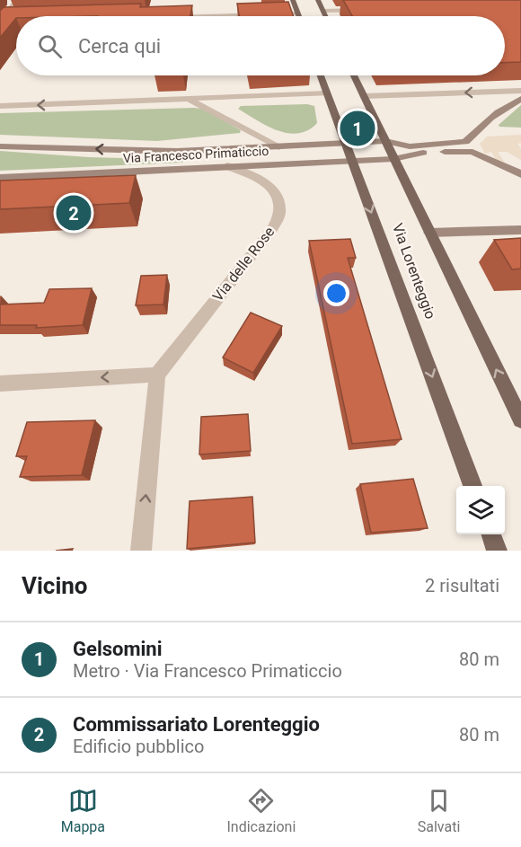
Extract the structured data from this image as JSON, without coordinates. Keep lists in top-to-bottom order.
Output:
{
  "streets": {
    "main road": ["Via Lorenteggio"],
    "street": ["Via Francesco Primaticcio", "Via delle Rose"]
  },
  "crossings": [
    ["Via Francesco Primaticcio", "Via delle Rose"],
    ["Via Francesco Primaticcio", "Via Lorenteggio"]
  ],
  "page": {
    "search": "Cerca qui",
    "pins": ["1", "2"],
    "heading": ["Vicino", "2 risultati"],
    "list": [
      {
        "mark": "1",
        "name": "Gelsomini",
        "note": "Metro · Via Francesco Primaticcio",
        "value": "80 m"
      },
      {
        "mark": "2",
        "name": "Commissariato Lorenteggio",
        "note": "Edificio pubblico",
        "value": "80 m"
      }
    ],
    "nav": ["Mappa", "Indicazioni", "Salvati"]
  }
}
